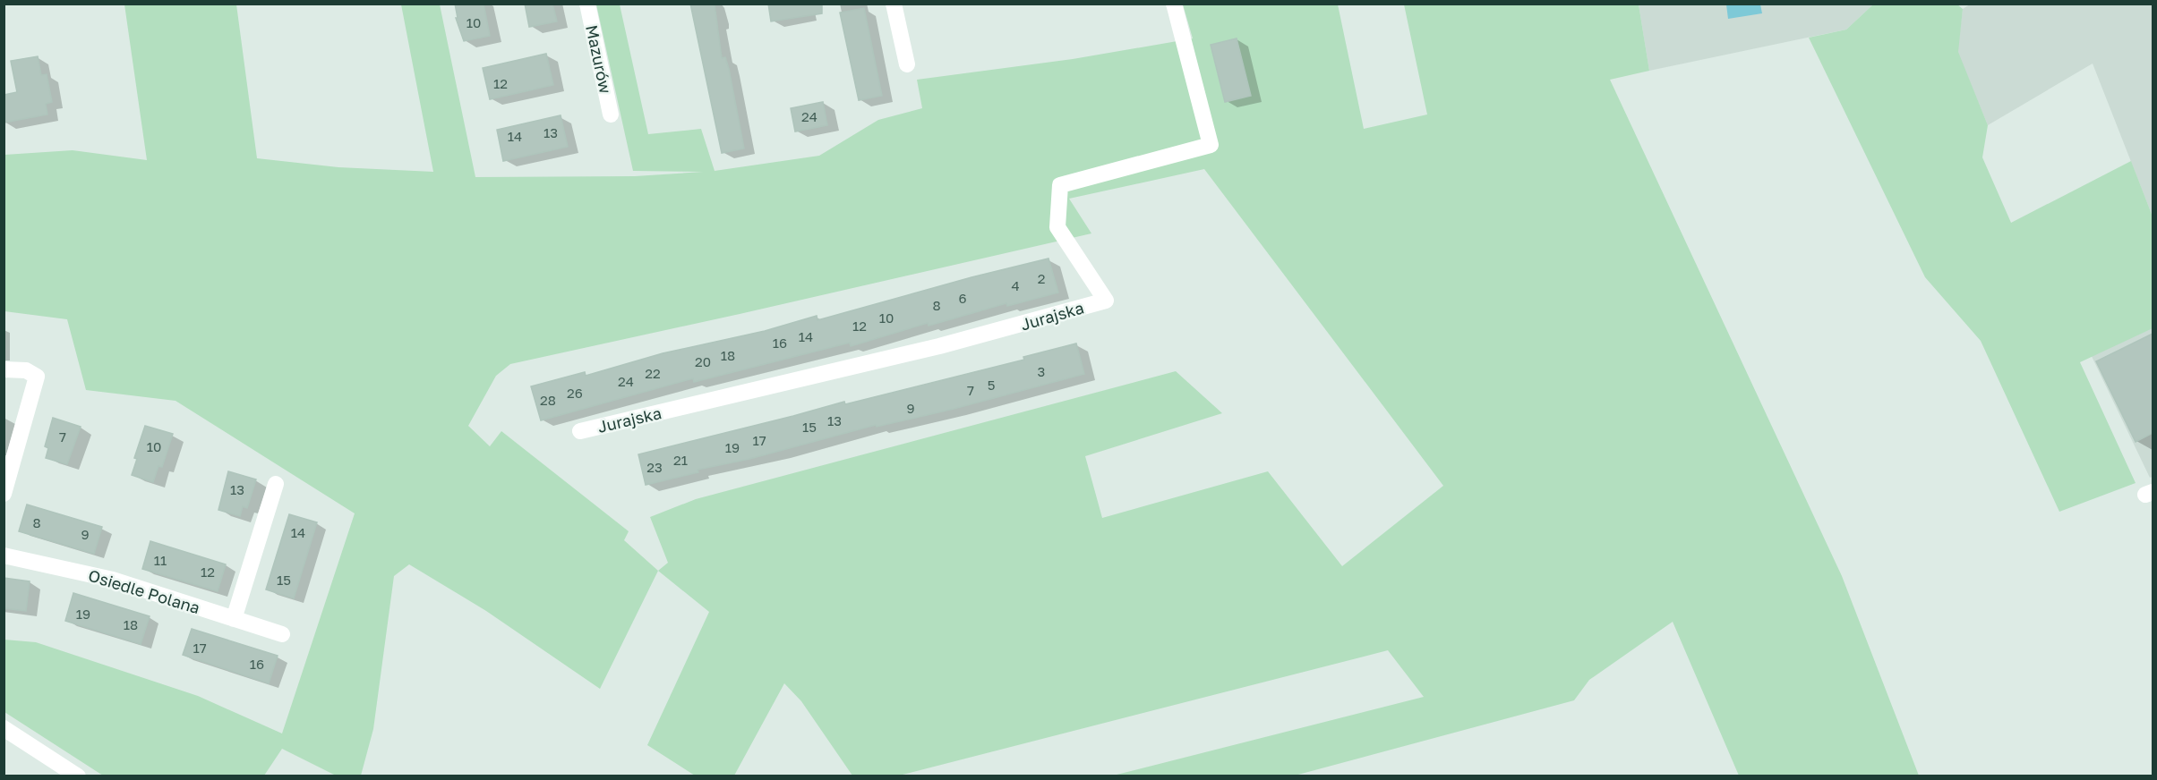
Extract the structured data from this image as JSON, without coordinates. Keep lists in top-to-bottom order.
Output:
{
  "streets": {
    "street": ["Mazurów", "Jurajska", "Osiedle Polana"]
  },
  "house_numbers": [
    "10",
    "12",
    "24",
    "13",
    "14",
    "2",
    "4",
    "6",
    "8",
    "10",
    "12",
    "14",
    "16",
    "18",
    "20",
    "3",
    "22",
    "24",
    "5",
    "7",
    "26",
    "28",
    "9",
    "13",
    "15",
    "7",
    "17",
    "10",
    "19",
    "21",
    "23",
    "13",
    "8",
    "14",
    "9",
    "11",
    "12",
    "15",
    "19",
    "18",
    "17",
    "16"
  ]
}
